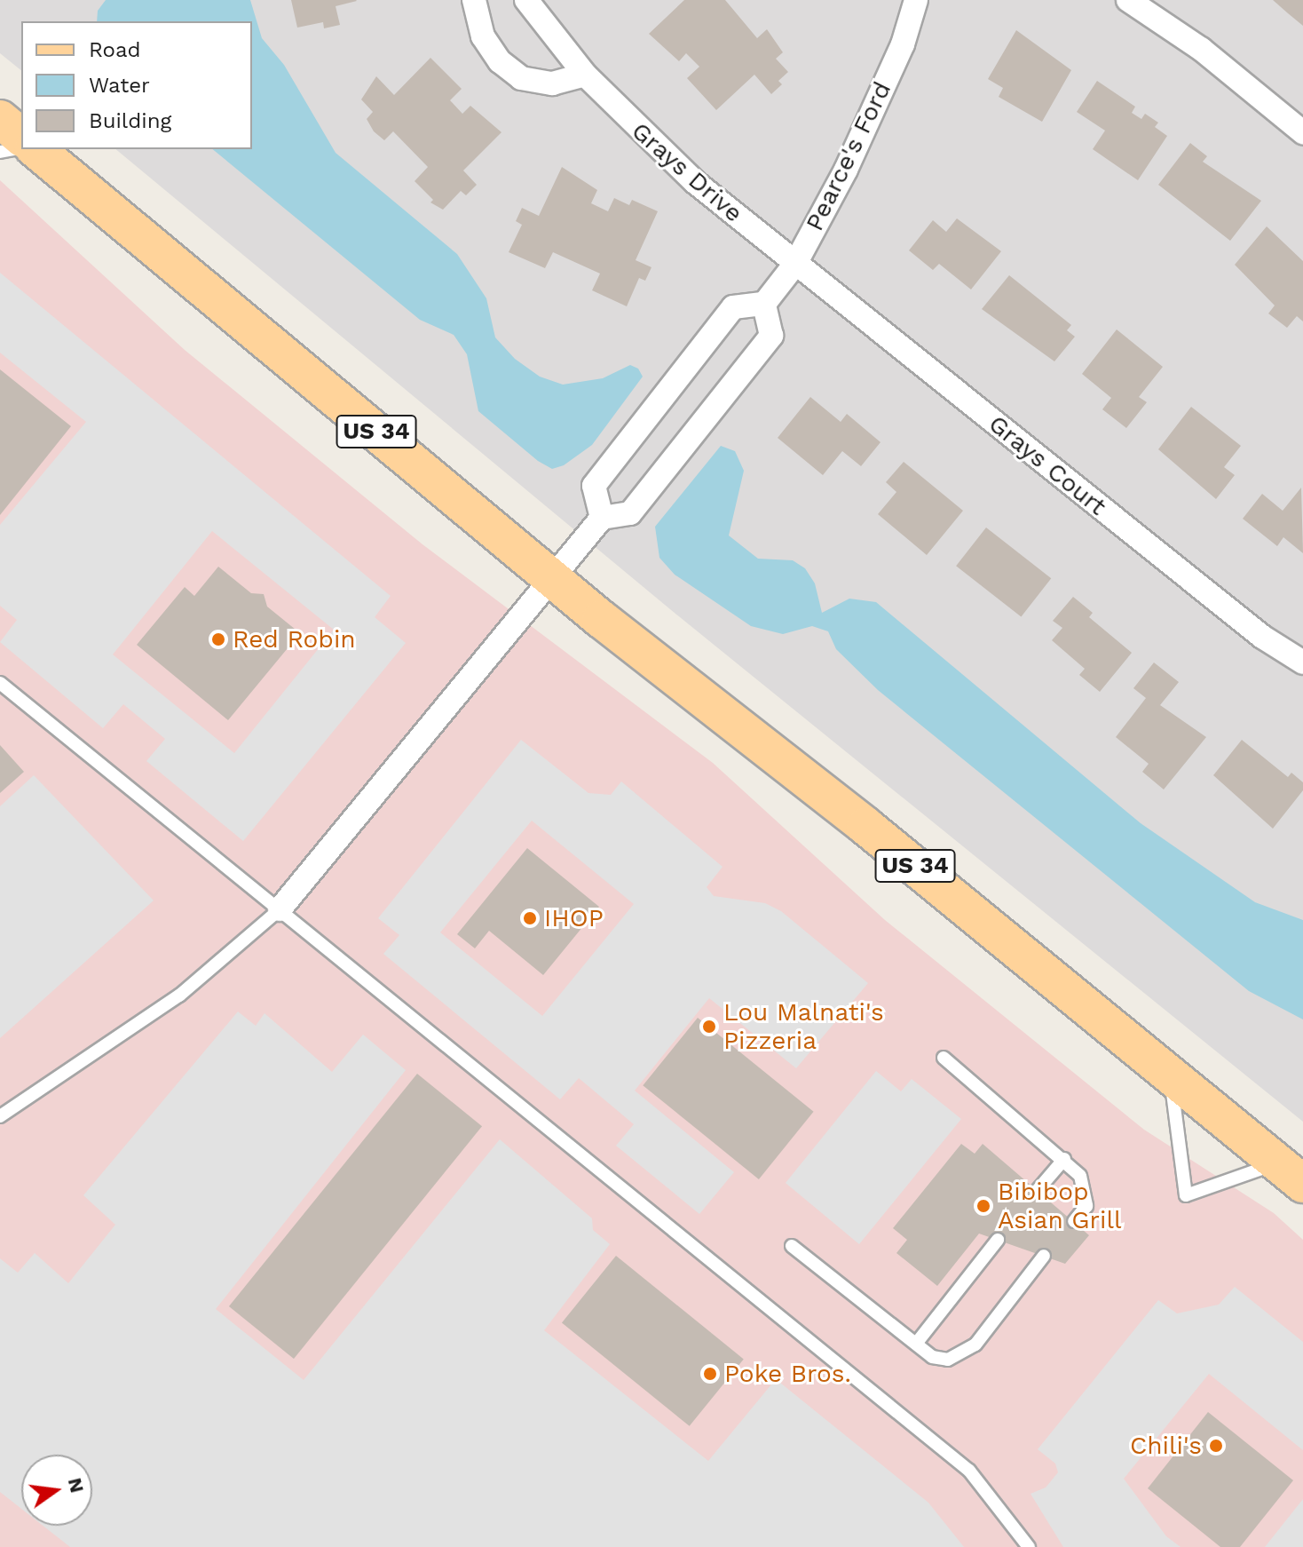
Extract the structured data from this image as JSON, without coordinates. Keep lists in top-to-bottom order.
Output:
{
  "streets": {
    "main road": ["US 34"],
    "street": ["Pearce's Ford", "Grays Drive", "Grays Court"]
  },
  "crossings": [
    ["Pearce's Ford", "Grays Drive"],
    ["Pearce's Ford", "Grays Court"],
    ["Grays Drive", "Grays Court"]
  ],
  "places": [
    "Red Robin",
    "IHOP",
    "Lou Malnati's Pizzeria",
    "Bibibop Asian Grill",
    "Poke Bros.",
    "Chili's"
  ],
  "legend": ["Road", "Water", "Building"],
  "north": "right"
}
